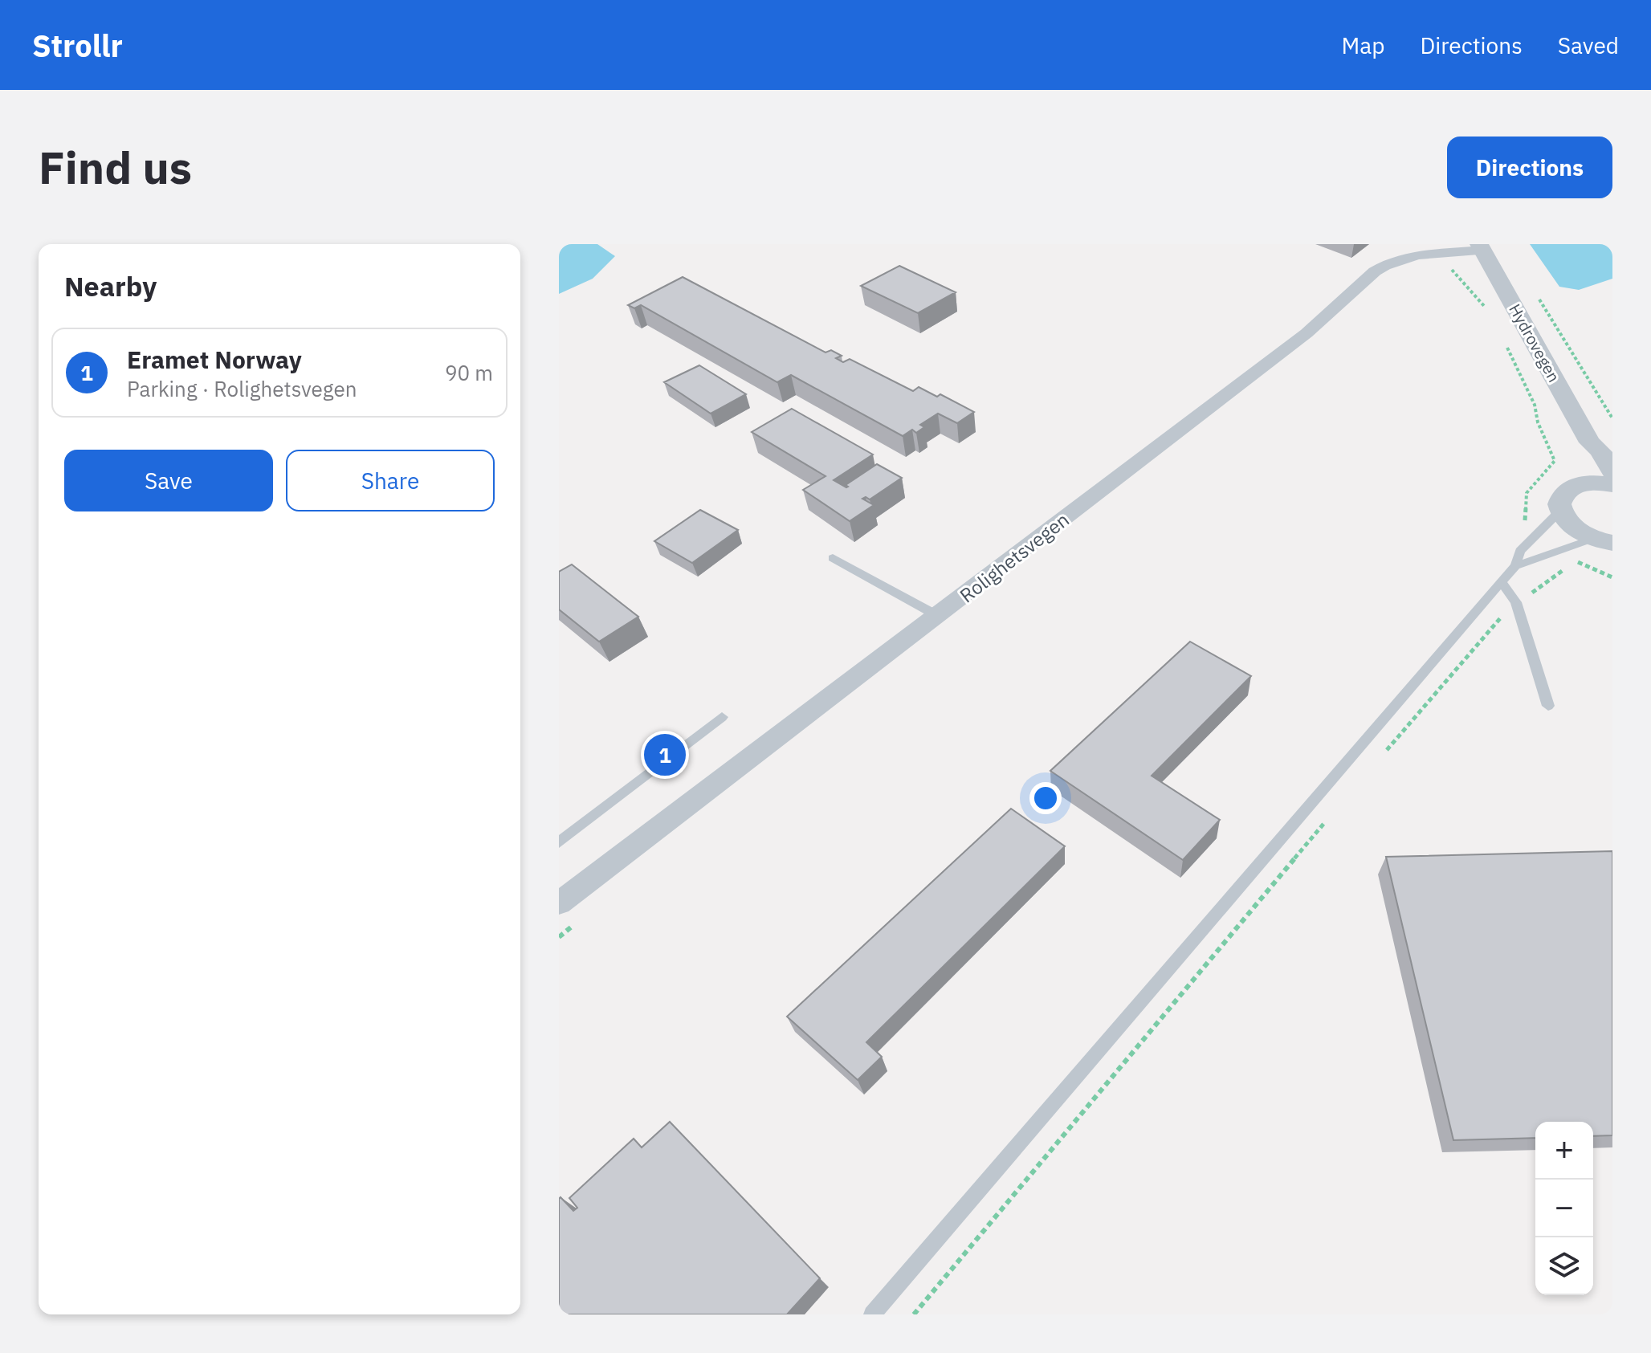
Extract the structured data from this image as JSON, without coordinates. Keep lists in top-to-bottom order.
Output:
{
  "streets": {
    "street": ["Hydrovegen", "Rolighetsvegen"]
  },
  "crossings": [
    ["Hydrovegen", "Rolighetsvegen"]
  ],
  "page": {
    "header": "Strollr",
    "nav": ["Map", "Directions", "Saved"],
    "buttons": [
      "Directions",
      ["Save", "Share"]
    ],
    "title": "Find us",
    "heading": "Nearby",
    "list": [
      {
        "mark": "1",
        "name": "Eramet Norway",
        "note": "Parking · Rolighetsvegen",
        "value": "90 m"
      }
    ],
    "pins": "1",
    "map_buttons": ["+", "−"]
  }
}
